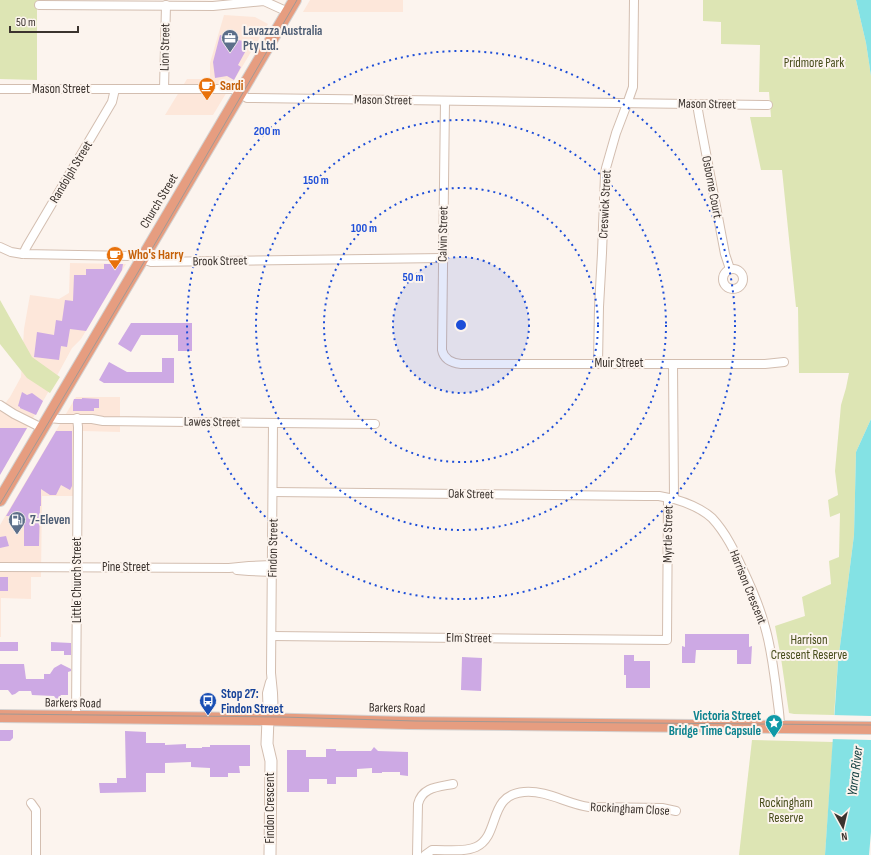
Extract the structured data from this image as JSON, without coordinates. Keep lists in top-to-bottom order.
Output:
{
  "streets": {
    "main road": ["Church Street", "Barkers Road"],
    "street": [
      "Lion Street",
      "Mason Street",
      "Randolph Street",
      "Osborne Court",
      "Creswick Street",
      "Calvin Street",
      "Brook Street",
      "Muir Street",
      "Lawes Street",
      "Oak Street",
      "Myrtle Street",
      "Findon Street",
      "Pine Street",
      "Little Church Street",
      "Harrison Crescent",
      "Elm Street",
      "Findon Crescent",
      "Rockingham Close"
    ]
  },
  "crossings": [
    ["Lion Street", "Mason Street"],
    ["Mason Street", "Randolph Street"],
    ["Mason Street", "Osborne Court"],
    ["Mason Street", "Church Street"],
    ["Mason Street", "Creswick Street"],
    ["Mason Street", "Calvin Street"],
    ["Randolph Street", "Brook Street"],
    ["Church Street", "Brook Street"],
    ["Church Street", "Lawes Street"],
    ["Creswick Street", "Muir Street"],
    ["Calvin Street", "Brook Street"],
    ["Calvin Street", "Muir Street"],
    ["Muir Street", "Myrtle Street"],
    ["Lawes Street", "Findon Street"],
    ["Lawes Street", "Little Church Street"],
    ["Oak Street", "Myrtle Street"],
    ["Oak Street", "Findon Street"],
    ["Oak Street", "Harrison Crescent"],
    ["Myrtle Street", "Harrison Crescent"],
    ["Myrtle Street", "Elm Street"],
    ["Findon Street", "Pine Street"],
    ["Findon Street", "Elm Street"],
    ["Findon Street", "Barkers Road"],
    ["Findon Street", "Findon Crescent"],
    ["Pine Street", "Little Church Street"],
    ["Little Church Street", "Barkers Road"],
    ["Harrison Crescent", "Barkers Road"],
    ["Barkers Road", "Findon Crescent"]
  ],
  "water": ["Yarra River"],
  "parks": ["Pridmore Park", "Harrison Crescent Reserve", "Rockingham Reserve"],
  "places": {
    "office": ["Lavazza Australia Pty Ltd."],
    "cafe": ["Sardi", "Who's Harry"],
    "fuel station": ["7-Eleven"],
    "bus stop": ["Stop 27: Findon Street"],
    "place": ["Victoria Street Bridge Time Capsule"]
  },
  "scale_bar": "50 m",
  "north": "bottom",
  "rings": [
    "200 m",
    "150 m",
    "100 m",
    "50 m"
  ]
}
